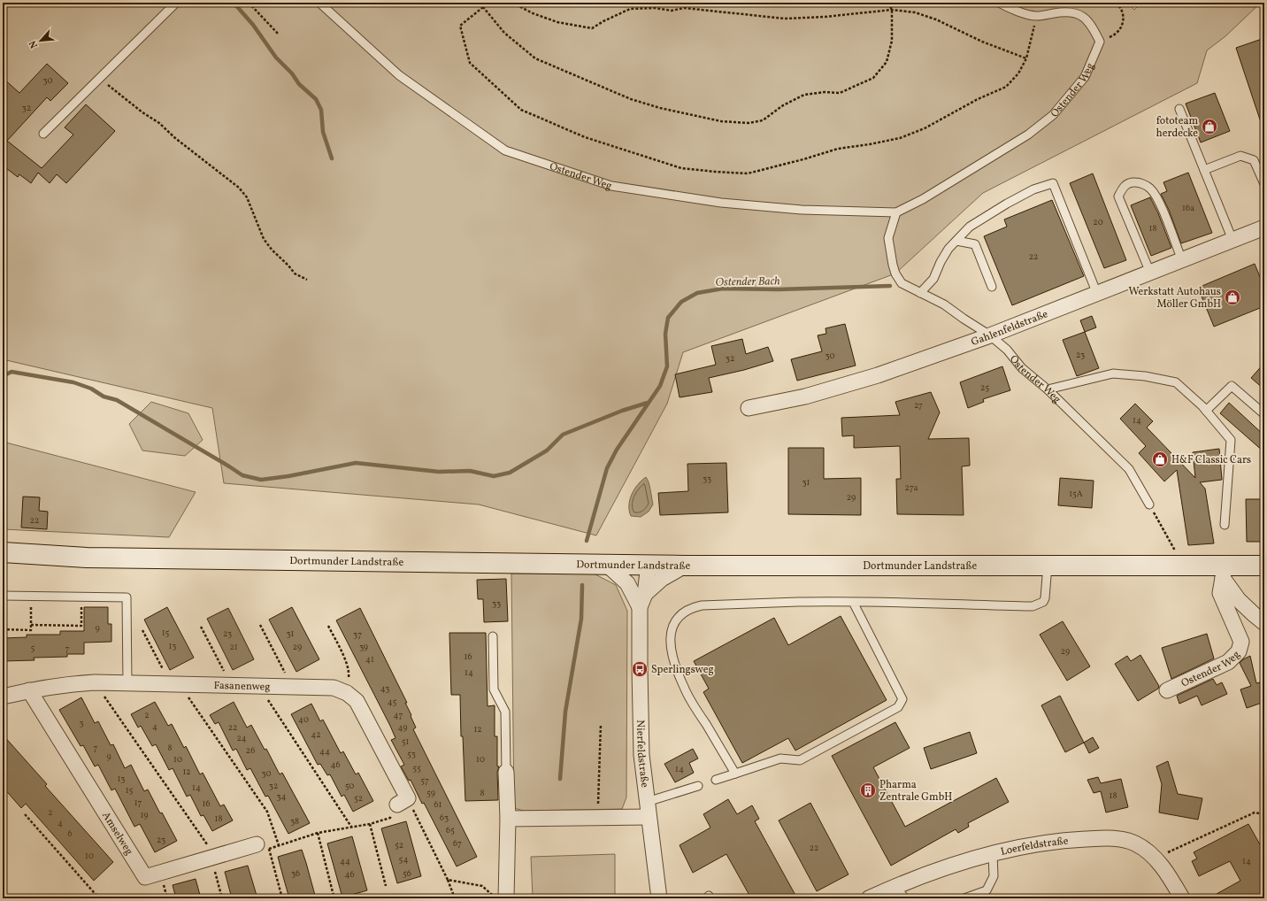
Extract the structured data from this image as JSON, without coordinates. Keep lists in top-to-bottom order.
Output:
{
  "streets": {
    "main road": ["Dortmunder Landstraße"],
    "street": [
      "Ostender Weg",
      "Gahlenfeldstraße",
      "Fasanenweg",
      "Nierfeldstraße",
      "Amselweg",
      "Loerfeldstraße"
    ]
  },
  "crossings": [
    ["Ostender Weg", "Gahlenfeldstraße"],
    ["Ostender Weg", "Dortmunder Landstraße"],
    ["Dortmunder Landstraße", "Nierfeldstraße"],
    ["Fasanenweg", "Amselweg"]
  ],
  "water": ["Ostender Bach"],
  "places": {
    "shop": ["fototeam herdecke", "Werkstatt Autohaus Möller GmbH", "H&F Classic Cars"],
    "bus stop": ["Sperlingsweg"],
    "building": ["Pharma Zentrale GmbH"]
  },
  "house_numbers": [
    "30",
    "32",
    "16a",
    "20",
    "18",
    "22",
    "23",
    "30",
    "32",
    "25",
    "27",
    "14",
    "33",
    "31",
    "27a",
    "15A",
    "29",
    "22",
    "33",
    "9",
    "15",
    "23",
    "31",
    "37",
    "13",
    "21",
    "29",
    "39",
    "5",
    "7",
    "29",
    "16",
    "41",
    "14",
    "43",
    "45",
    "2",
    "47",
    "40",
    "3",
    "4",
    "22",
    "49",
    "12",
    "42",
    "24",
    "51",
    "7",
    "8",
    "26",
    "44",
    "53",
    "9",
    "10",
    "10",
    "46",
    "55",
    "14",
    "12",
    "30",
    "13",
    "57",
    "32",
    "50",
    "14",
    "15",
    "59",
    "8",
    "18",
    "34",
    "52",
    "17",
    "16",
    "61",
    "2",
    "19",
    "63",
    "18",
    "38",
    "4",
    "65",
    "6",
    "23",
    "67",
    "52",
    "22",
    "10",
    "54",
    "44",
    "14",
    "36",
    "56",
    "46"
  ],
  "north": "bottom left"
}
